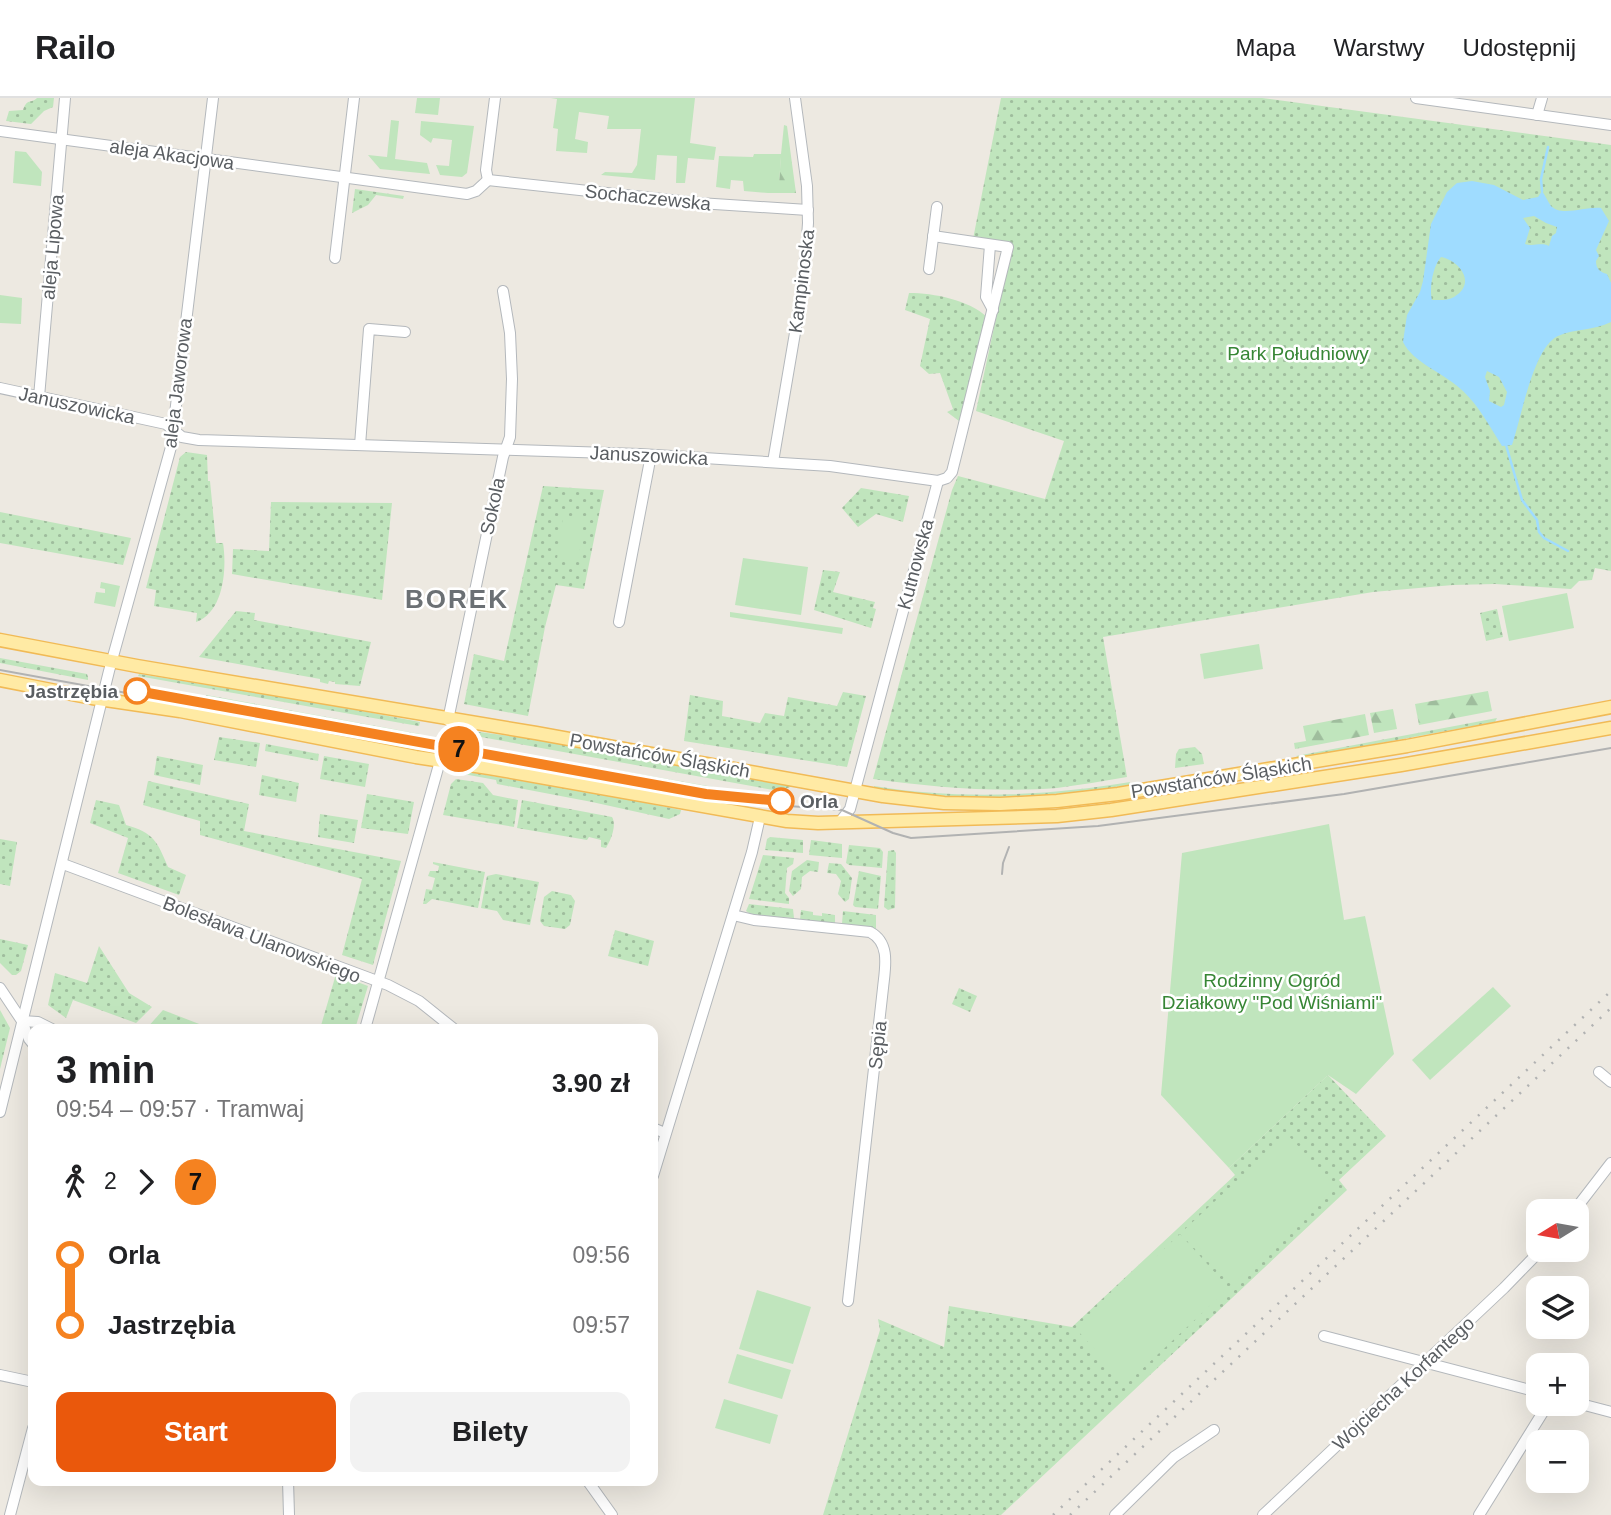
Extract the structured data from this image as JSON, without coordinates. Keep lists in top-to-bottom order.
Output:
{
  "streets": {
    "main road": ["Powstańców Śląskich"],
    "street": [
      "aleja Akacjowa",
      "Sochaczewska",
      "aleja Lipowa",
      "Kampinoska",
      "aleja Jaworowa",
      "Januszowicka",
      "Sokola",
      "Kutnowska",
      "Bolesława Ulanowskiego",
      "Sępia",
      "Wojciecha Korfantego"
    ]
  },
  "crossings": [
    ["aleja Akacjowa", "Sochaczewska"],
    ["aleja Akacjowa", "aleja Lipowa"],
    ["aleja Akacjowa", "aleja Jaworowa"],
    ["Sochaczewska", "Kampinoska"],
    ["aleja Lipowa", "Januszowicka"],
    ["Kampinoska", "Januszowicka"],
    ["aleja Jaworowa", "Januszowicka"],
    ["aleja Jaworowa", "Powstańców Śląskich"],
    ["Januszowicka", "Sokola"],
    ["Januszowicka", "Kutnowska"],
    ["Sokola", "Powstańców Śląskich"],
    ["Kutnowska", "Powstańców Śląskich"]
  ],
  "districts": ["BOREK"],
  "parks": ["Park Południowy", "Rodzinny Ogród Działkowy \"Pod Wiśniami\""],
  "places": ["Jastrzębia", "Orla"],
  "lines": ["tram line 7"],
  "north": "left",
  "page": {
    "header": "Railo",
    "nav": ["Mapa", "Warstwy", "Udostępnij"],
    "on_map": "7",
    "heading": ["3 min", "09:54 – 09:57 · Tramwaj", "3.90 zł"],
    "legs": ["2", "7"],
    "map_buttons": ["+", "−"],
    "list": [
      {
        "name": "Orla",
        "value": "09:56"
      },
      {
        "name": "Jastrzębia",
        "value": "09:57"
      }
    ],
    "buttons": ["Start", "Bilety"]
  }
}
